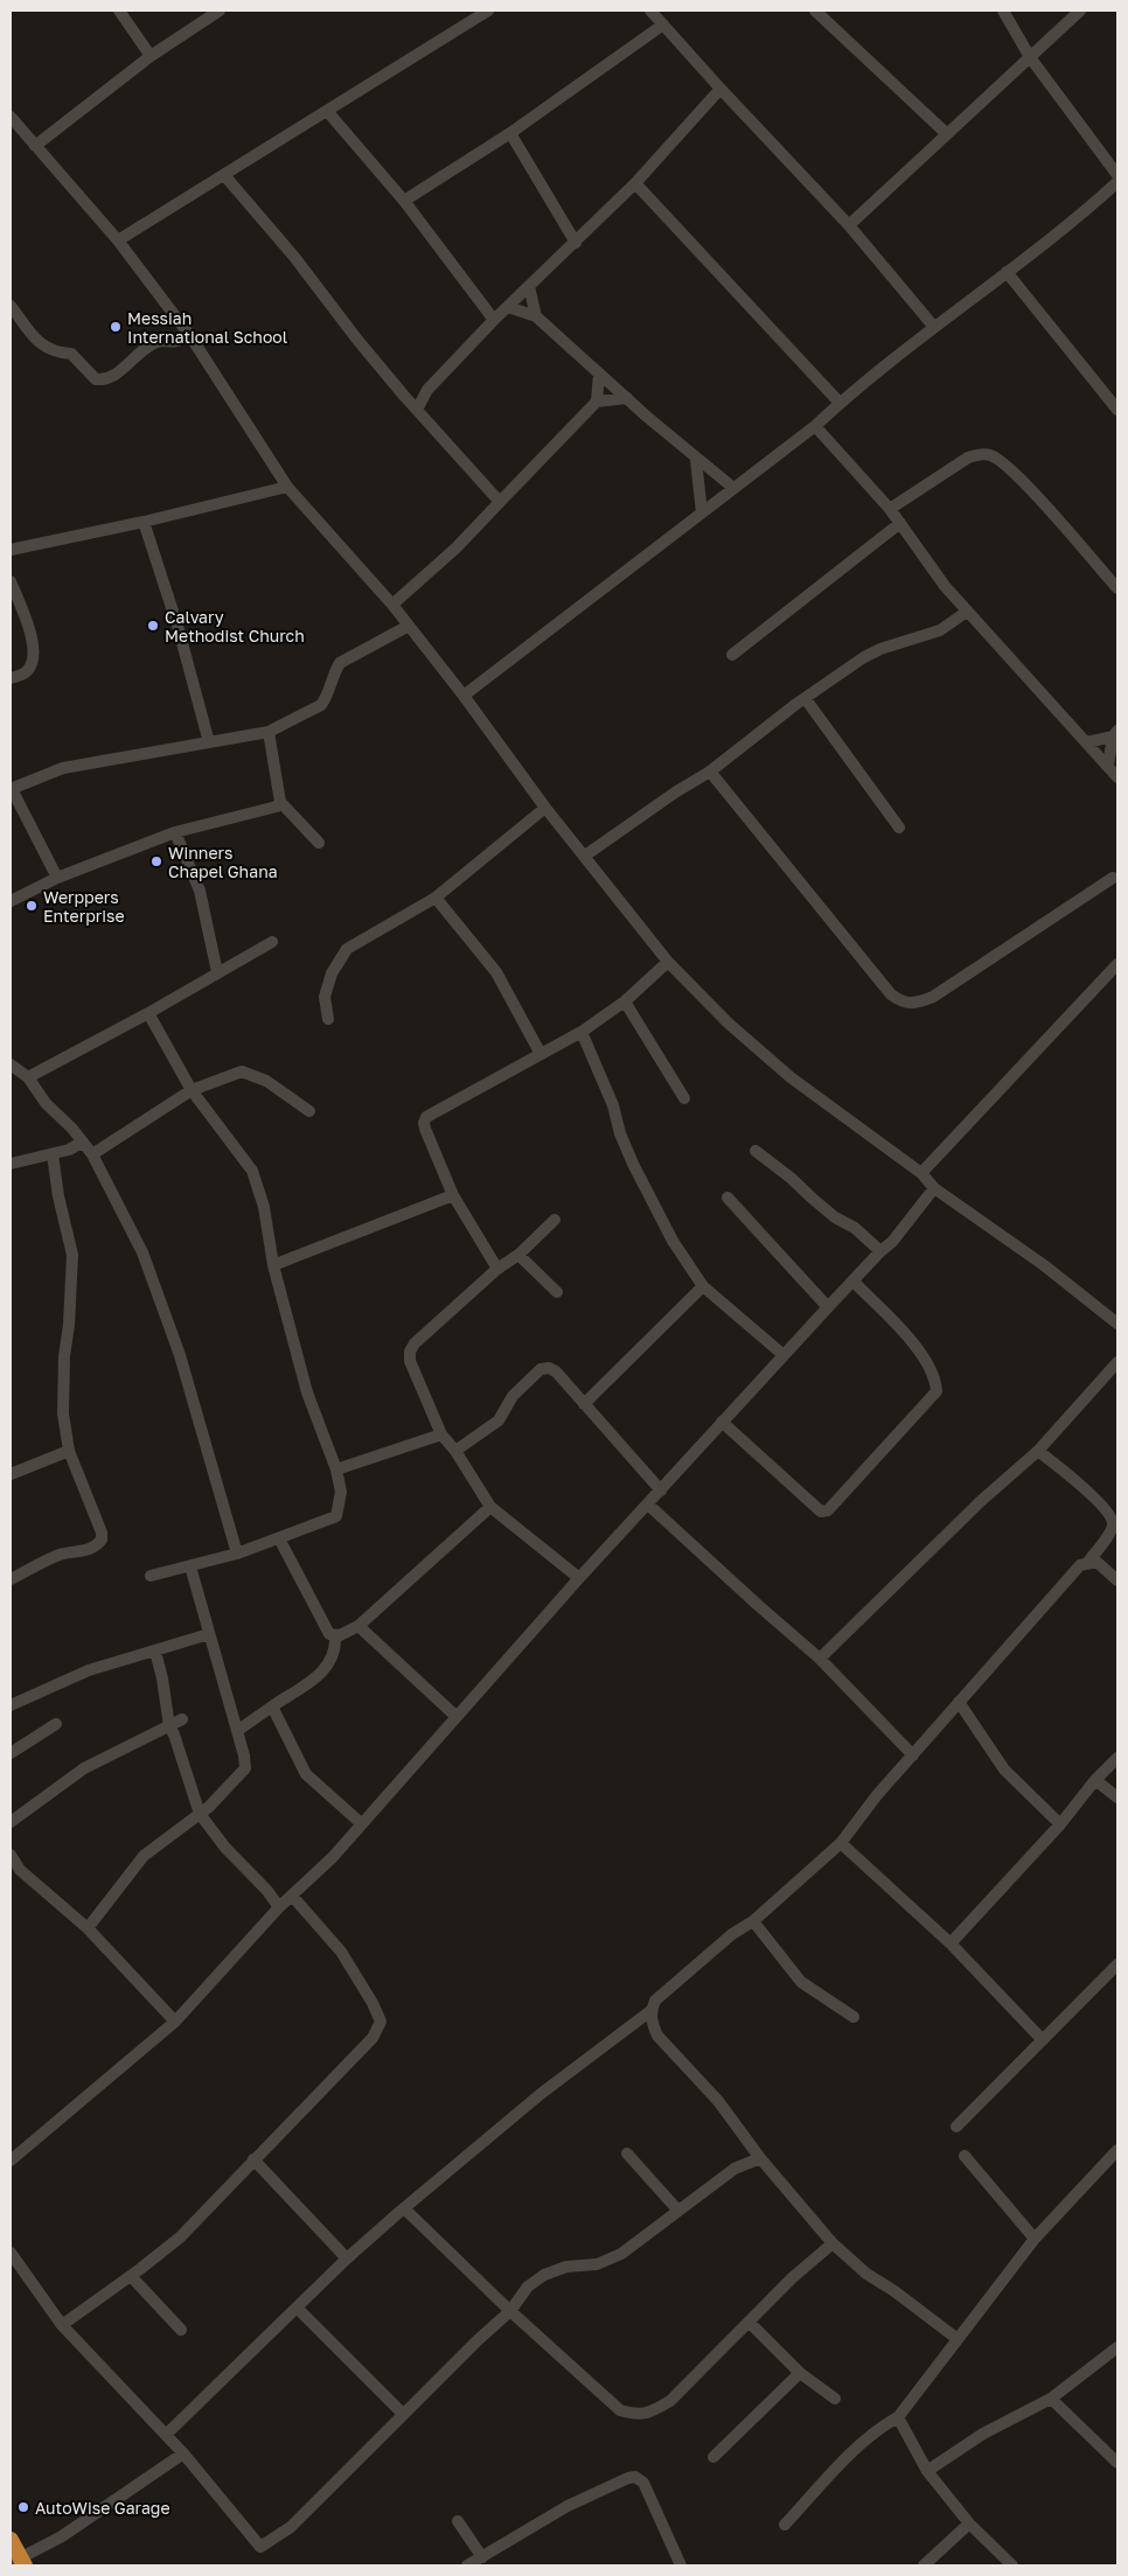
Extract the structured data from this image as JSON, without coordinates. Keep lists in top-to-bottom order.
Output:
{
  "places": [
    "Messiah International School",
    "Calvary Methodist Church",
    "Winners Chapel Ghana",
    "Werppers Enterprise",
    "AutoWise Garage"
  ]
}
